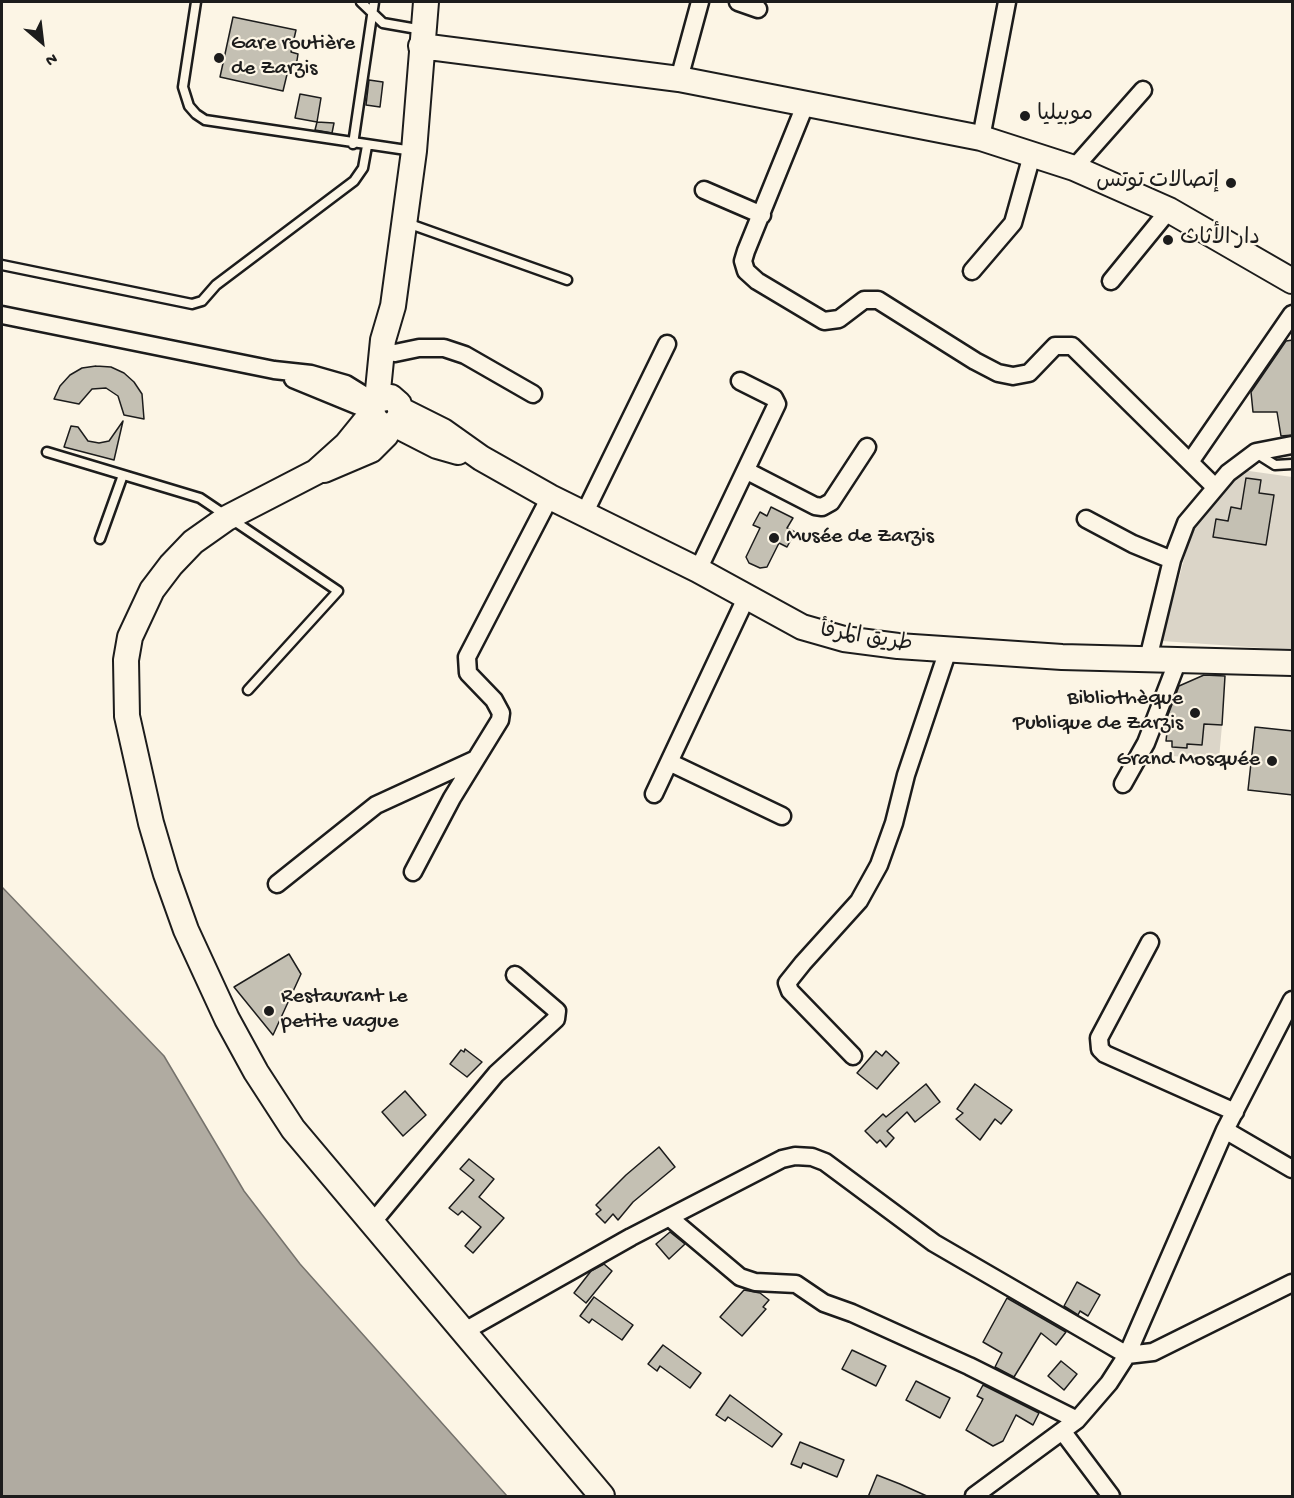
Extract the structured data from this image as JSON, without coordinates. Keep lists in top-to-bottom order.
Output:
{
  "streets": {
    "street": ["طريق المرفأ"]
  },
  "places": [
    "Gare routière de Zarzis",
    "موبيليا",
    "إتصالات توتس",
    "دار الأثاث",
    "Musée de Zarzis",
    "Bibliothèque Publique de Zarzis",
    "Grand Mosquée",
    "Restaurant Le petite vague"
  ],
  "north": "bottom right"
}
